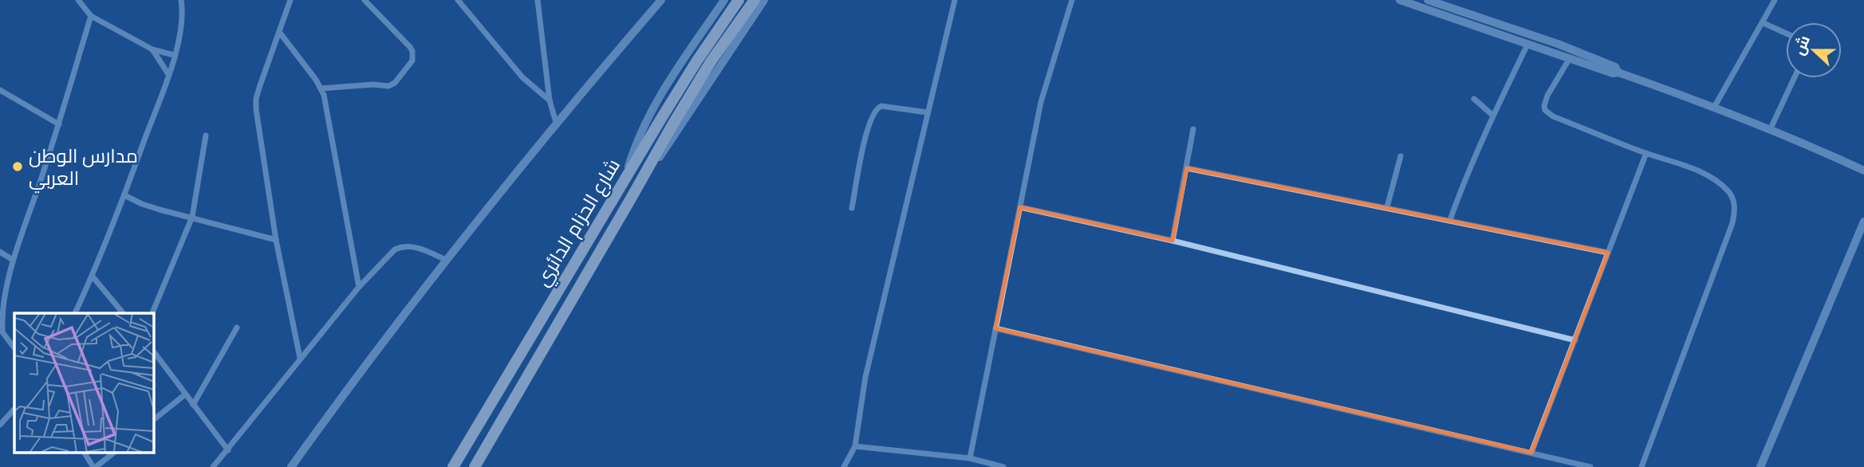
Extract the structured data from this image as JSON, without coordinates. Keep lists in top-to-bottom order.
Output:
{
  "streets": {
    "highway": ["شارع الحزام الدائري"]
  },
  "places": ["مدارس الوطن العربي"],
  "north": "left"
}
